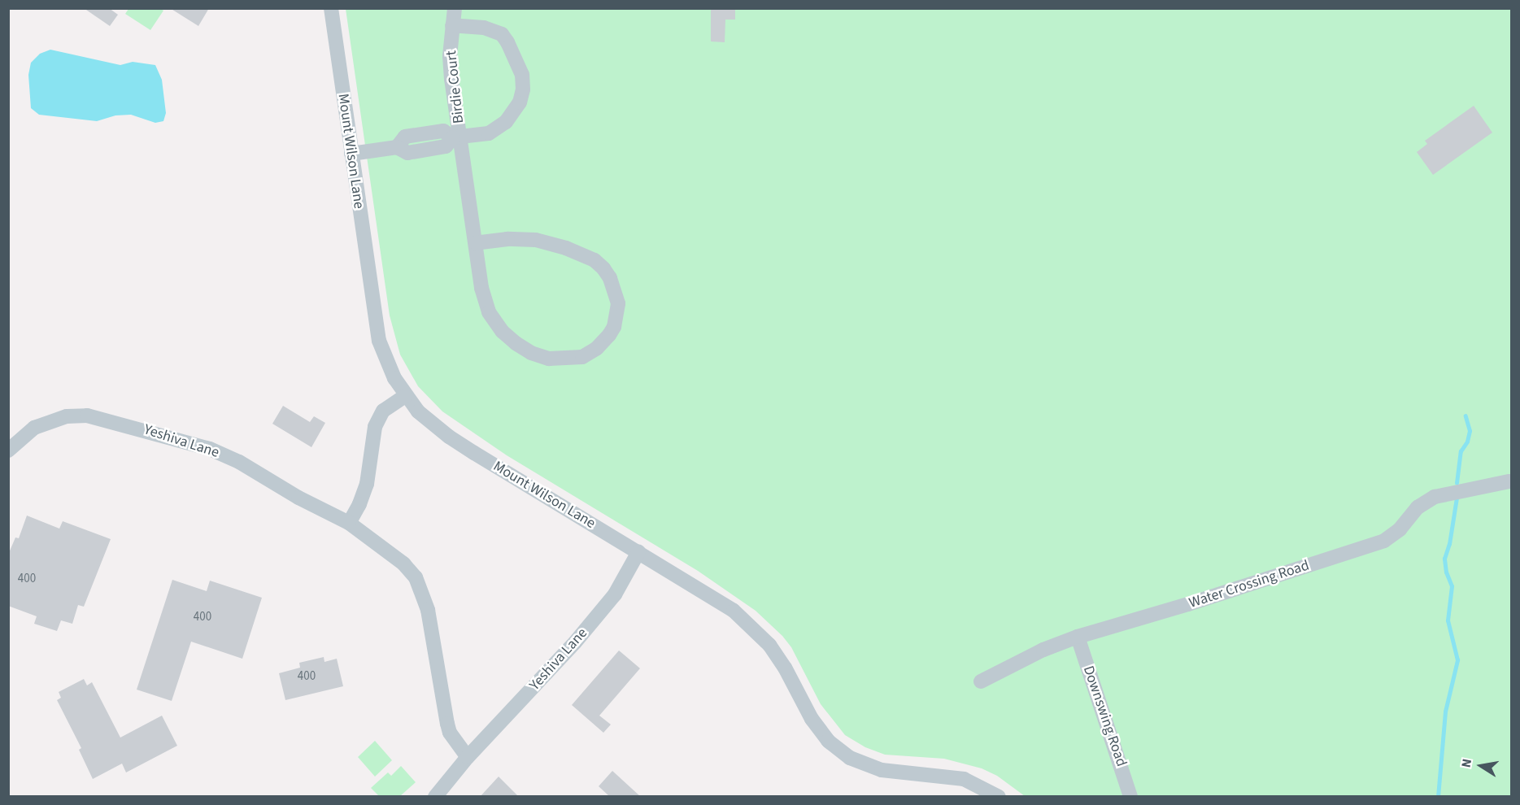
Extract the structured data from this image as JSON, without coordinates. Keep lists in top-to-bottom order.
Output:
{
  "streets": {
    "street": [
      "Birdie Court",
      "Mount Wilson Lane",
      "Yeshiva Lane",
      "Water Crossing Road",
      "Downswing Road"
    ]
  },
  "crossings": [
    ["Birdie Court", "Mount Wilson Lane"],
    ["Mount Wilson Lane", "Yeshiva Lane"],
    ["Water Crossing Road", "Downswing Road"]
  ],
  "house_numbers": ["400", "400", "400"],
  "north": "left"
}
